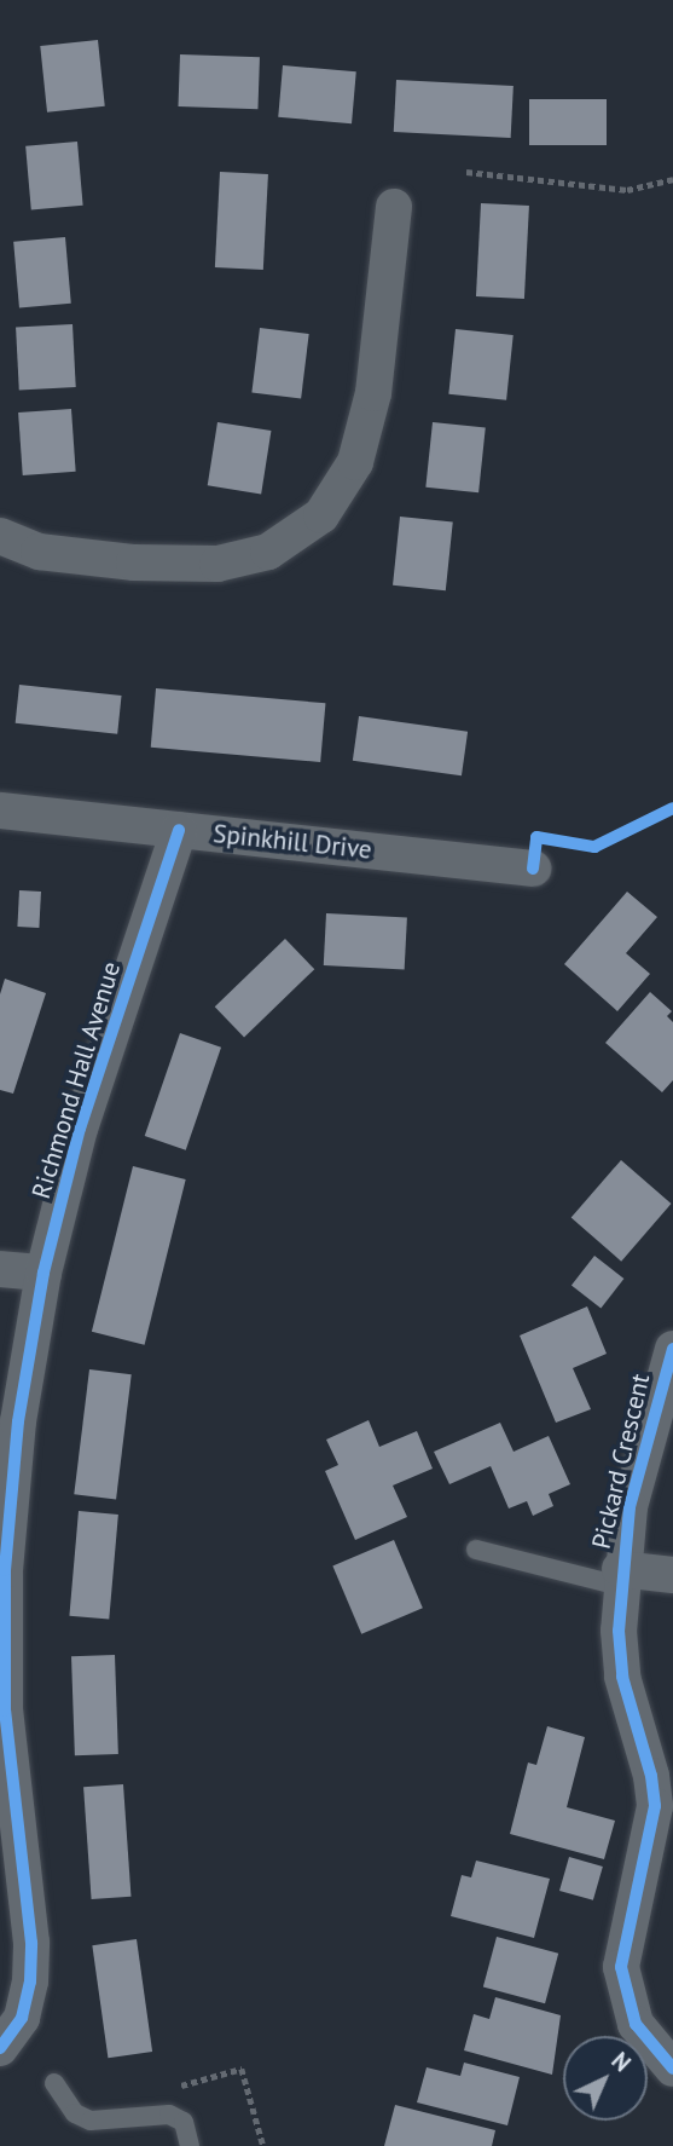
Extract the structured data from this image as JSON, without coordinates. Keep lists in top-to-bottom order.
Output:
{
  "streets": {
    "street": ["Spinkhill Drive", "Richmond Hall Avenue", "Pickard Crescent"]
  },
  "crossings": [
    ["Spinkhill Drive", "Richmond Hall Avenue"]
  ],
  "north": "top right"
}
